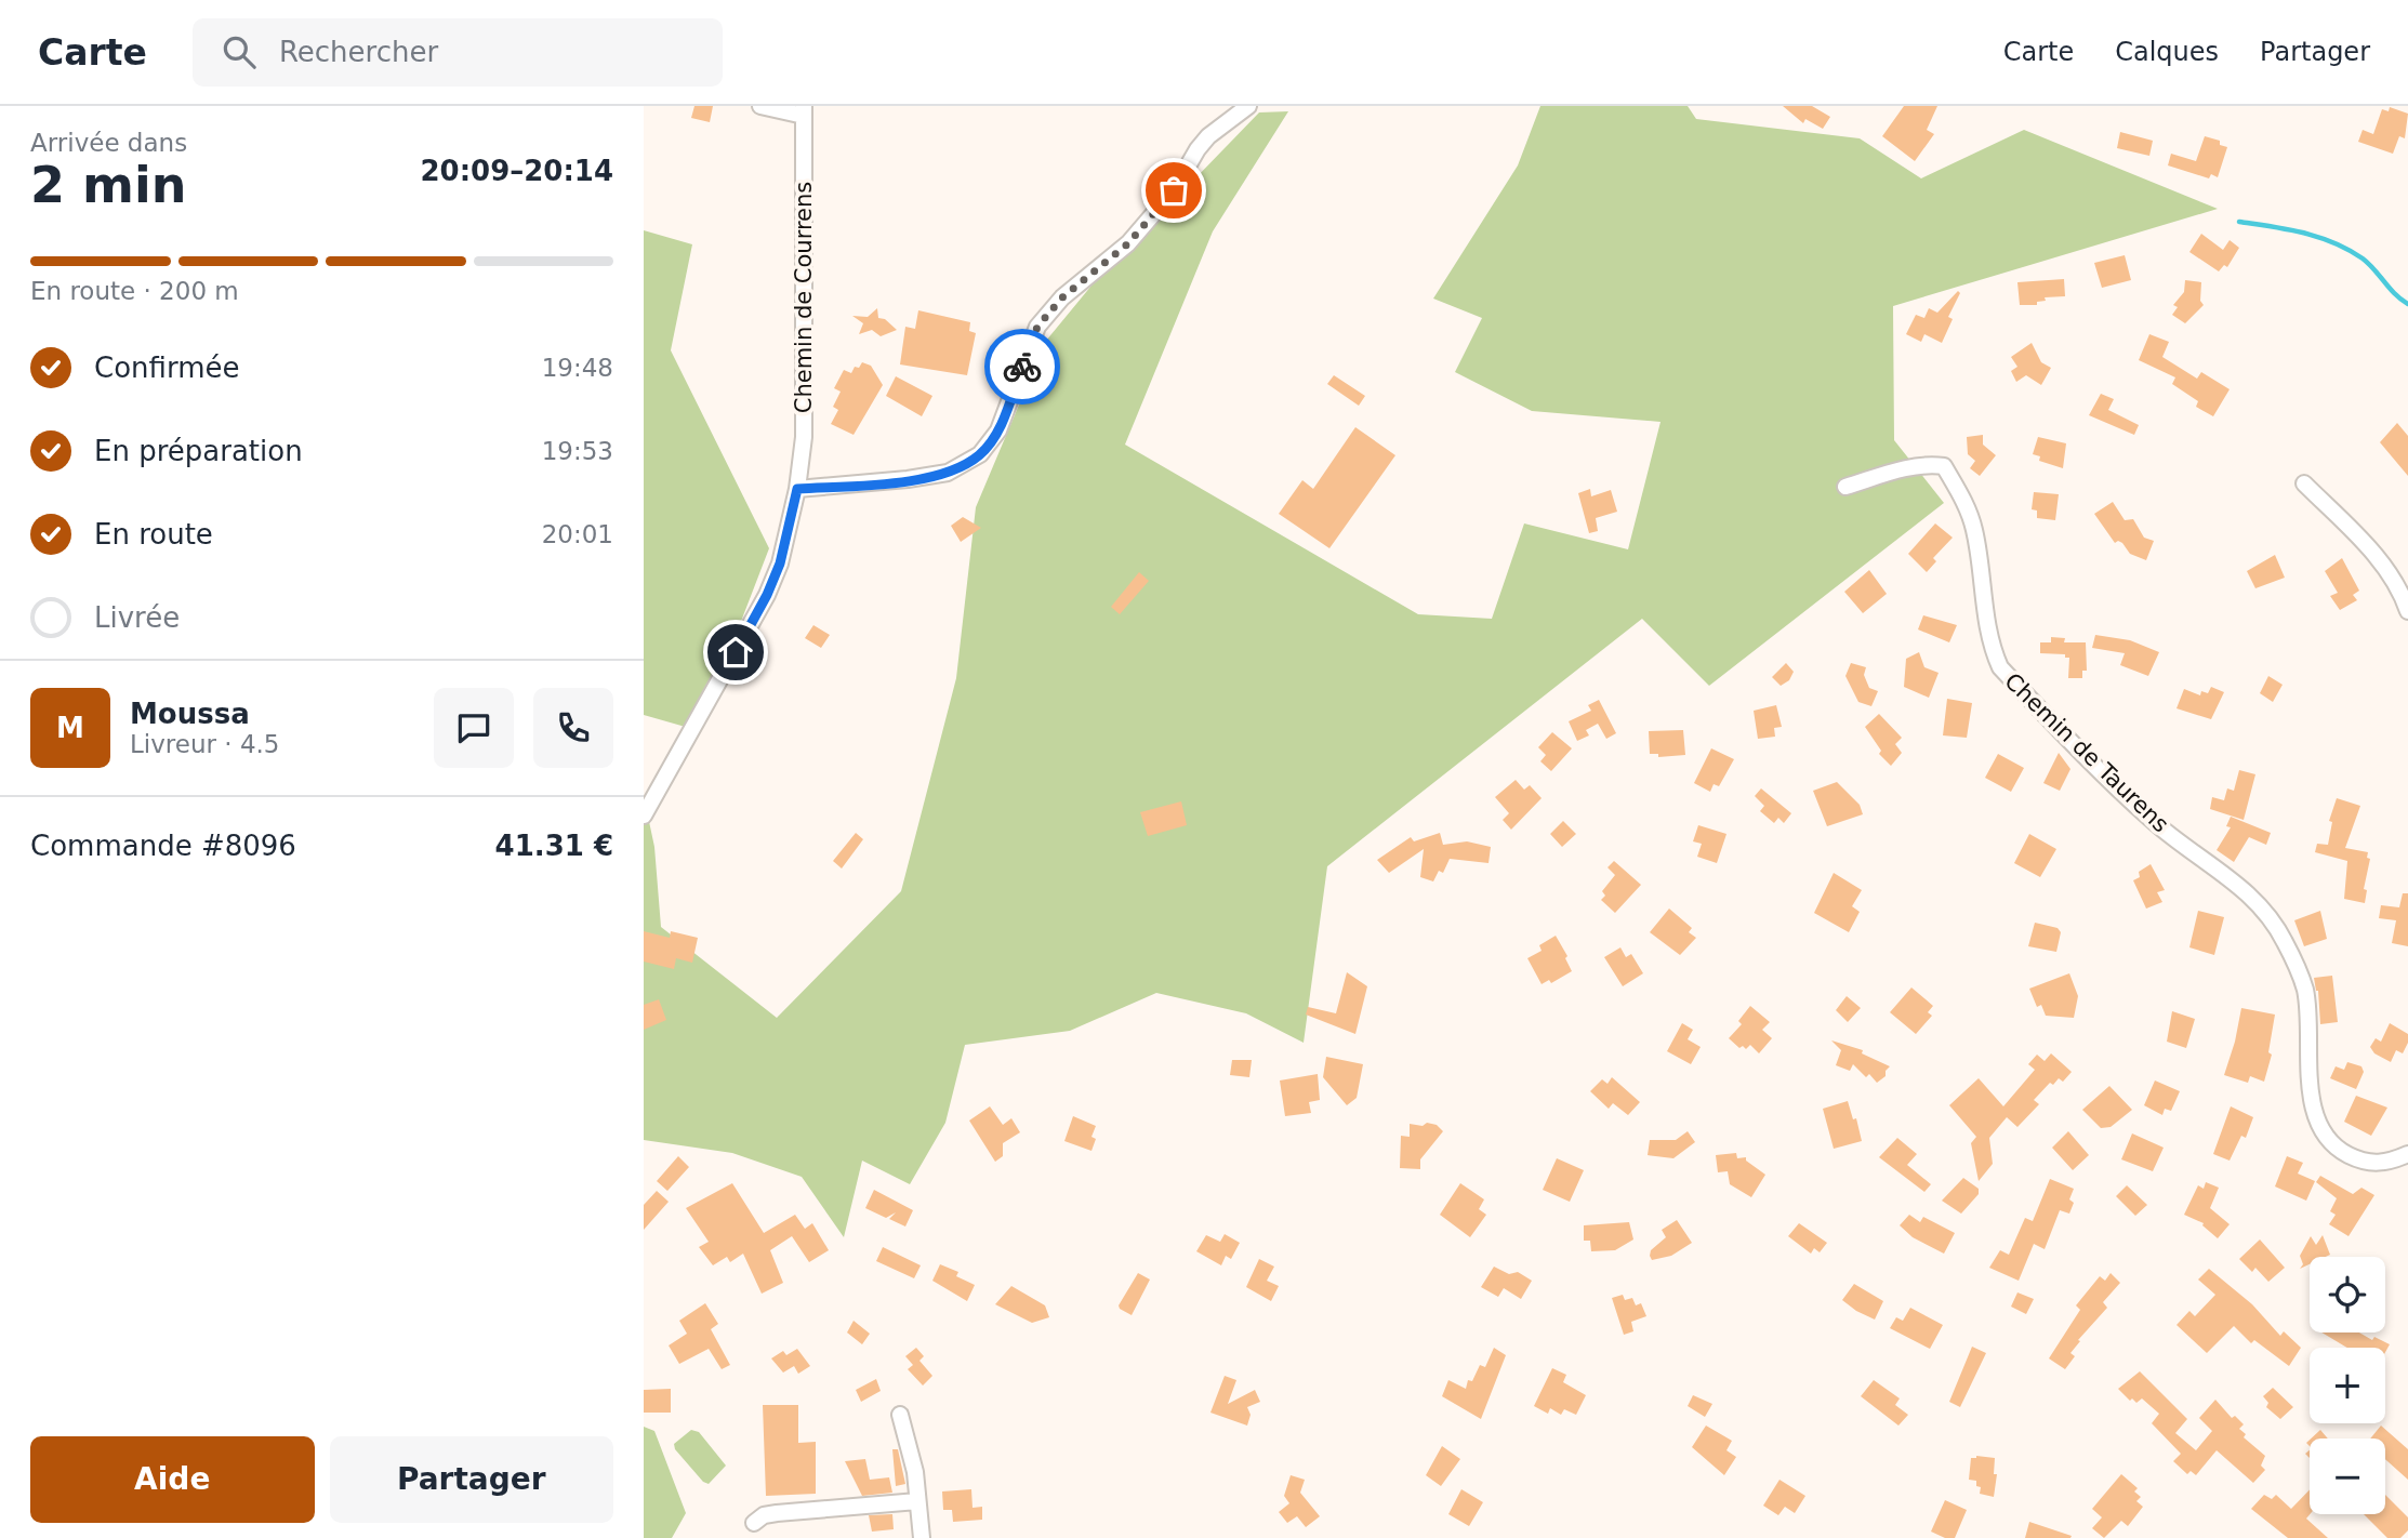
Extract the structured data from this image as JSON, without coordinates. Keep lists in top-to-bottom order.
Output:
{
  "streets": {
    "street": ["Chemin de Courrens", "Chemin de Taurens"]
  },
  "page": {
    "header": "Carte",
    "search": "Rechercher",
    "nav": ["Carte", "Calques", "Partager"],
    "heading": ["2 min", "Arrivée dans", "20:09–20:14"],
    "panel": [
      "Moussa",
      "Livreur · 4.5",
      "Commande #8096",
      "41.31 €"
    ],
    "bar": "En route · 200 m",
    "list": [
      ["Confirmée", "19:48"],
      ["En préparation", "19:53"],
      ["En route", "20:01"],
      "Livrée"
    ],
    "round": "M",
    "map_buttons": ["+", "−"],
    "buttons": ["Aide", "Partager"]
  }
}
